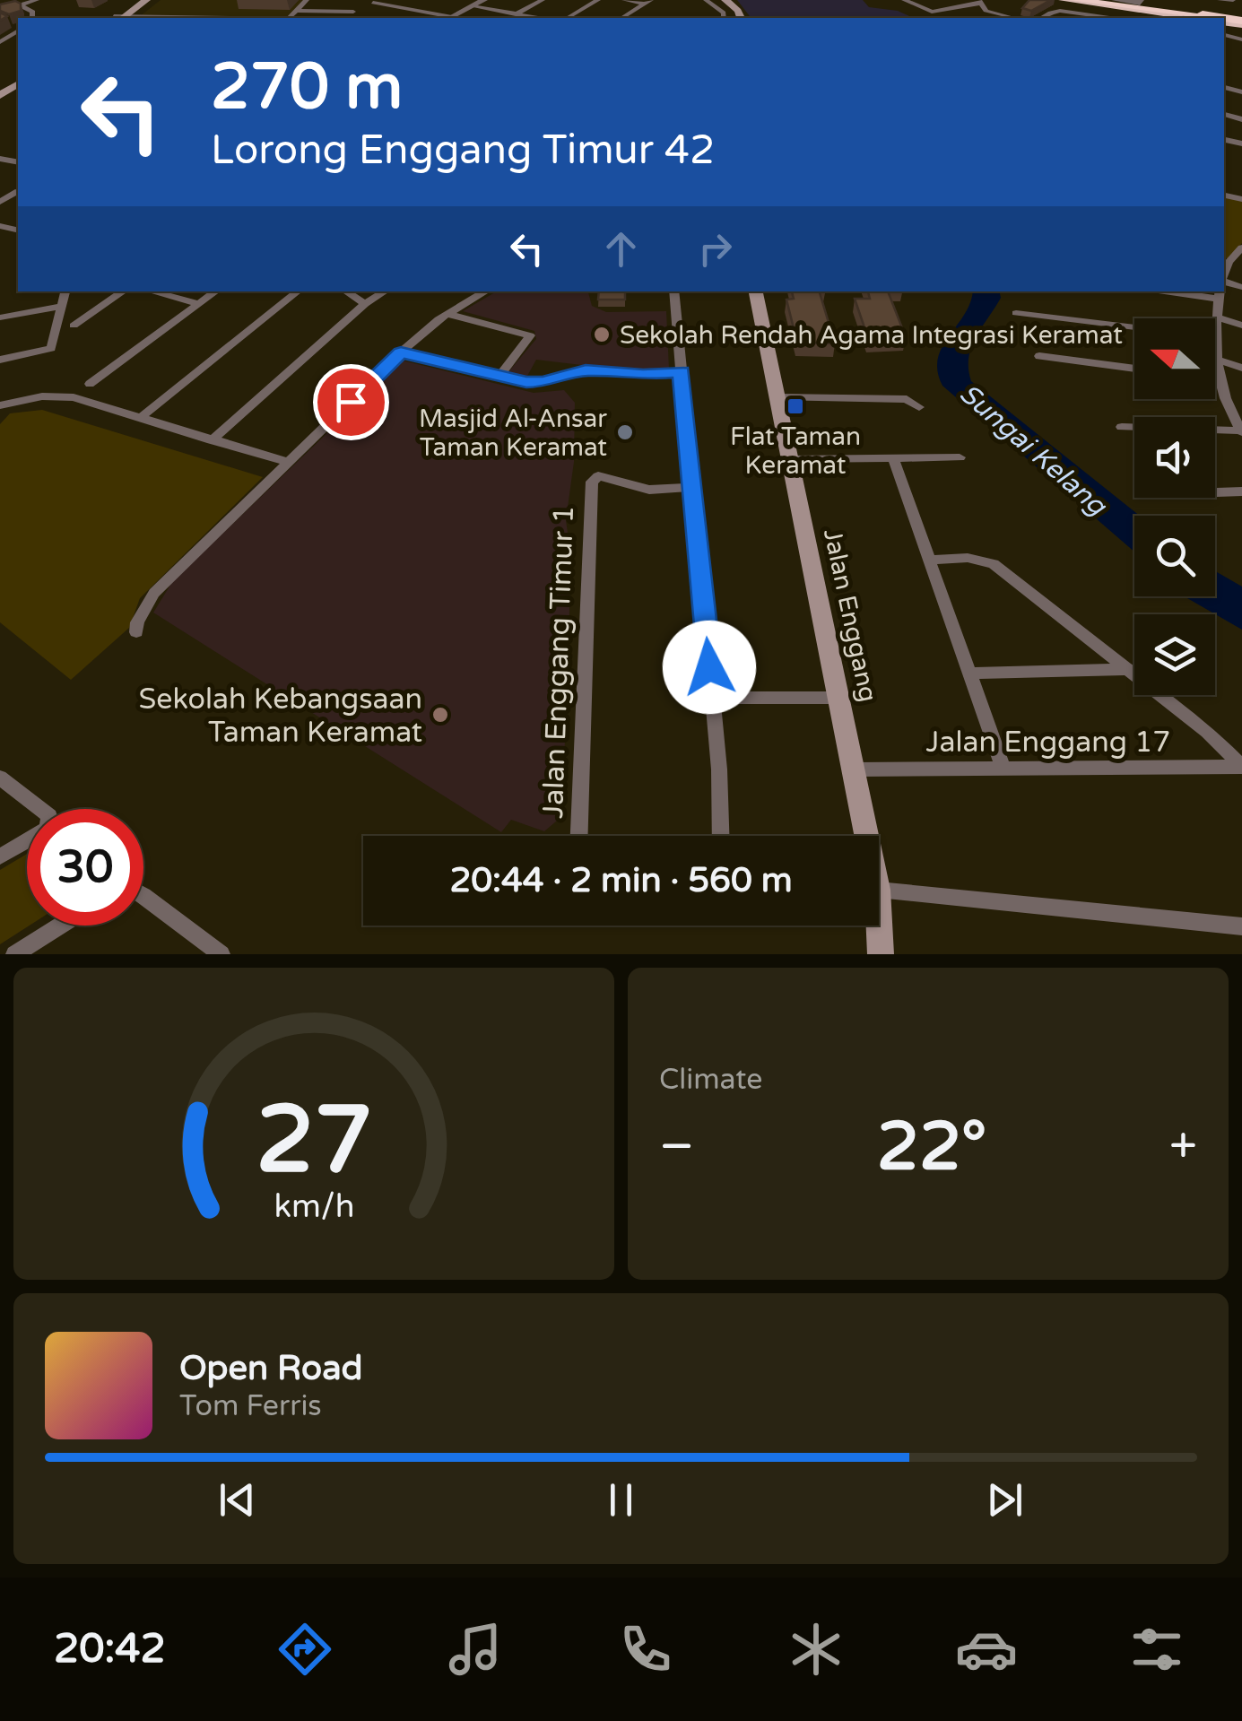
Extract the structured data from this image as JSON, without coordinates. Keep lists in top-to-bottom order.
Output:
{
  "streets": {
    "main road": ["Jalan Enggang"],
    "street": ["Jalan Enggang Timur 1", "Jalan Enggang 17"]
  },
  "crossings": [
    ["Jalan Enggang", "Jalan Enggang 17"]
  ],
  "water": ["Sungai Kelang"],
  "places": {
    "other": ["Sekolah Rendah Agama Integrasi Keramat", "Masjid Al-Ansar Taman Keramat", "Sekolah Kebangsaan Taman Keramat"],
    "transit": ["Flat Taman Keramat"]
  },
  "north": "left",
  "page": {
    "turn": ["270 m", "Lorong Enggang Timur 42"],
    "limit": "30",
    "trip": "20:44 · 2 min · 560 m",
    "tile": "Climate",
    "heat": ["−", "22°", "+"],
    "song": ["Open Road", "Tom Ferris"],
    "tabs": "20:42",
    "gauge": ["27", "km/h"]
  }
}
